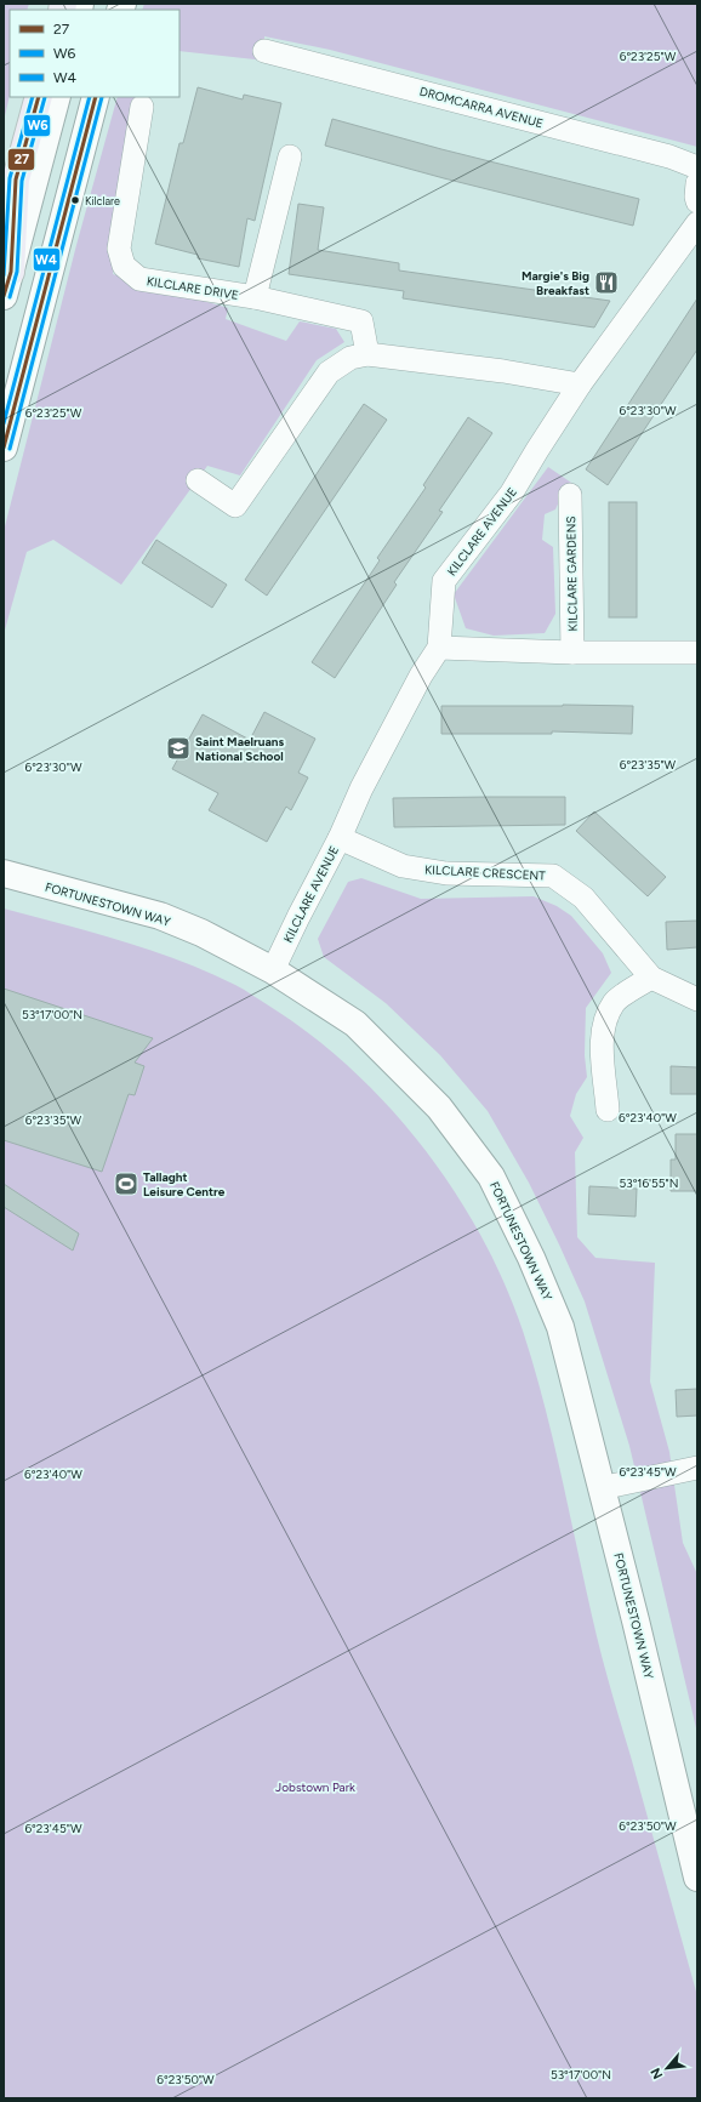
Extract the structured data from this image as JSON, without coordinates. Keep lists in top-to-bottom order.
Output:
{
  "streets": {
    "street": [
      "DROMCARRA AVENUE",
      "KILCLARE DRIVE",
      "KILCLARE AVENUE",
      "KILCLARE GARDENS",
      "KILCLARE CRESCENT",
      "FORTUNESTOWN WAY"
    ]
  },
  "crossings": [
    ["KILCLARE AVENUE", "KILCLARE CRESCENT"],
    ["KILCLARE AVENUE", "FORTUNESTOWN WAY"]
  ],
  "parks": ["Jobstown Park"],
  "places": {
    "other": ["Kilclare"],
    "restaurant": ["Margie's Big Breakfast"],
    "school or university": ["Saint Maelruans National School"],
    "sports": ["Tallaght Leisure Centre"]
  },
  "lines": ["transit line 27", "transit line W6", "transit line W4"],
  "legend": ["27", "W6", "W4"],
  "north": "bottom left",
  "coordinates": [
    "6°23'25\"W",
    "6°23'30\"W",
    "6°23'35\"W",
    "53°17'00\"N",
    "6°23'40\"W",
    "53°16'55\"N",
    "6°23'45\"W",
    "6°23'50\"W"
  ]
}
